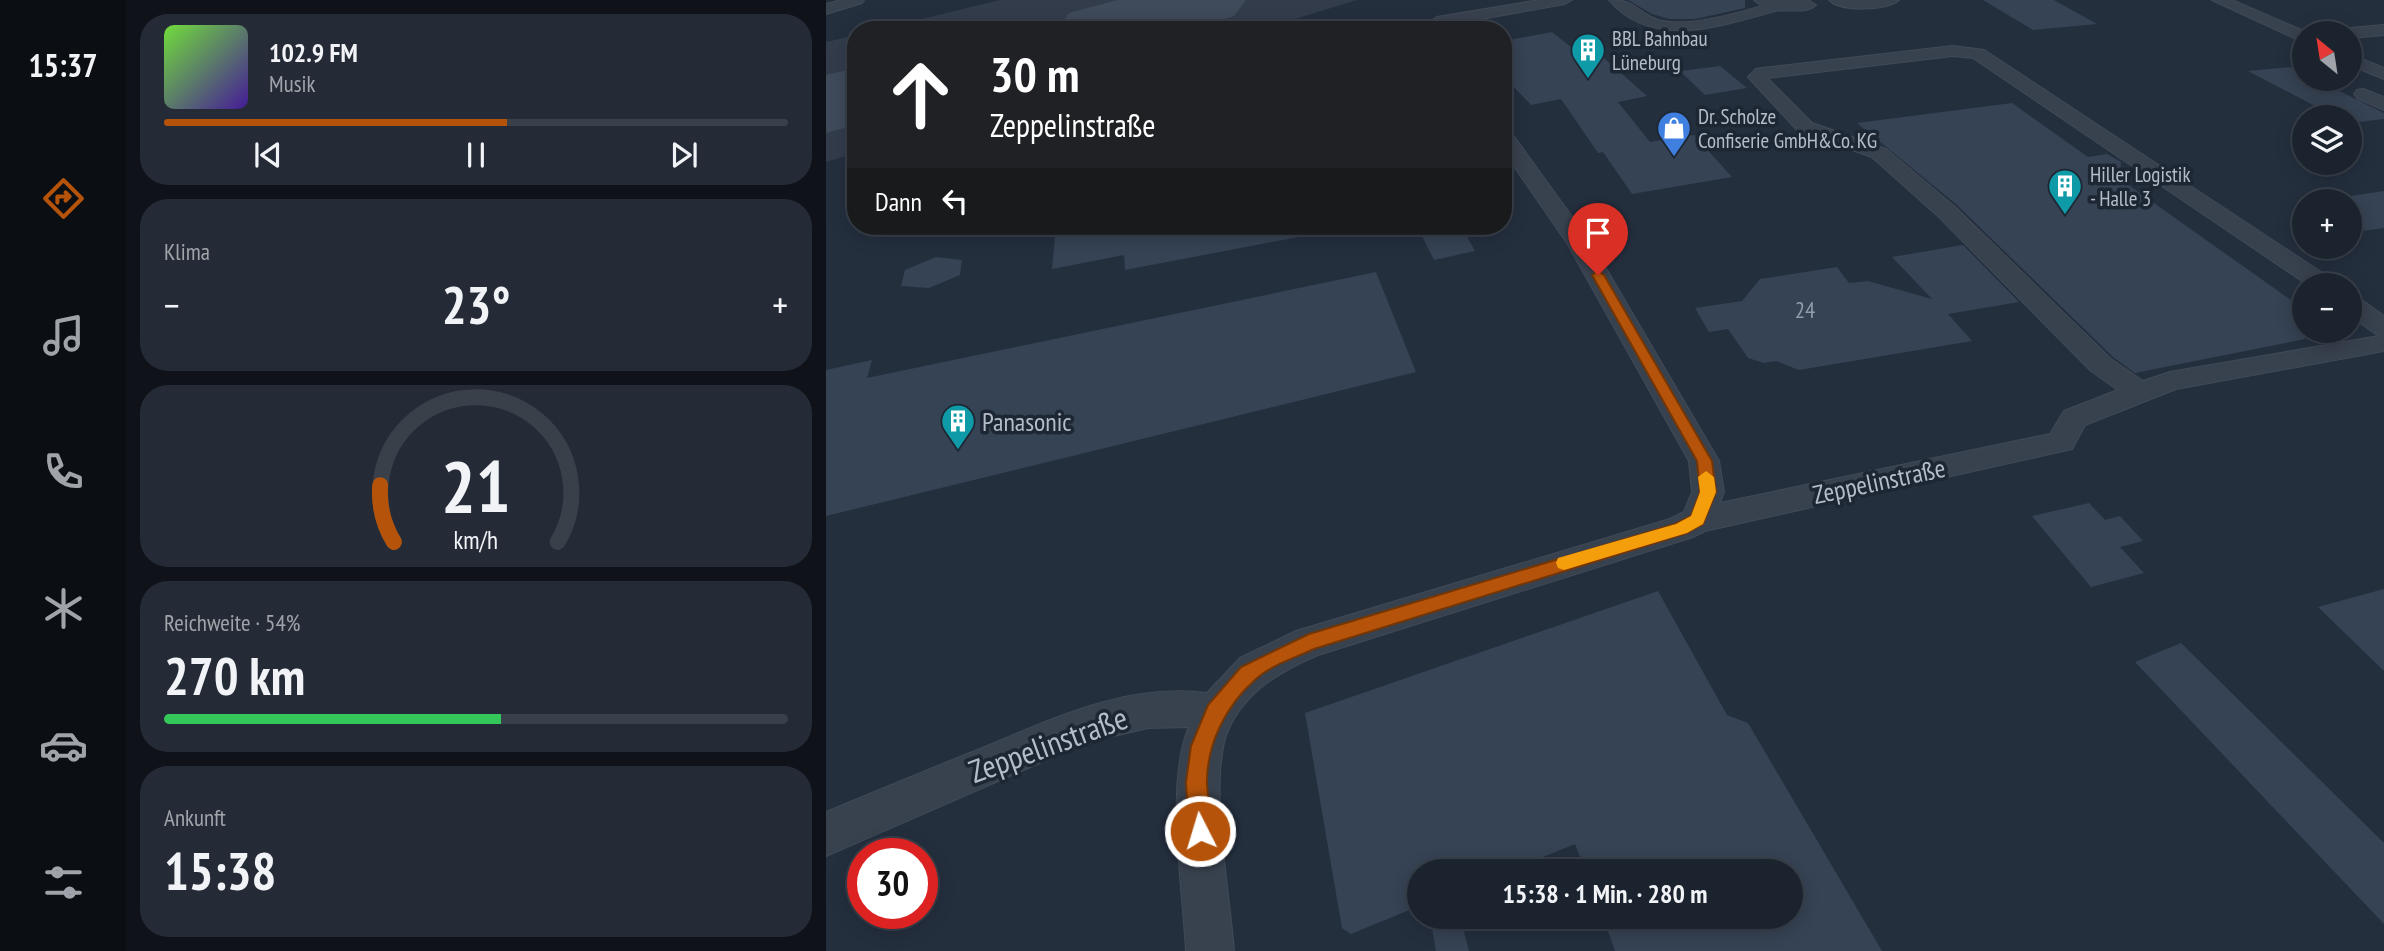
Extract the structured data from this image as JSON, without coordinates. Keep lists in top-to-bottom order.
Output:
{
  "streets": {
    "street": ["Zeppelinstraße"]
  },
  "places": {
    "building": ["BBL Bahnbau Lüneburg", "Hiller Logistik - Halle 3", "Panasonic"],
    "shop": ["Dr. Scholze Confiserie GmbH&Co. KG"]
  },
  "house_numbers": ["24"],
  "north": "top left",
  "page": {
    "tabs": "15:37",
    "map_buttons": ["+", "−"],
    "turn": ["30 m", "Zeppelinstraße"],
    "song": ["102.9 FM", "Musik"],
    "then": "Dann",
    "tile": [
      "Klima",
      ["Reichweite · 54%", "270 km"],
      ["Ankunft", "15:38"]
    ],
    "heat": ["−", "23°", "+"],
    "limit": "30",
    "trip": "15:38 · 1 Min. · 280 m",
    "gauge": ["21", "km/h"]
  }
}
